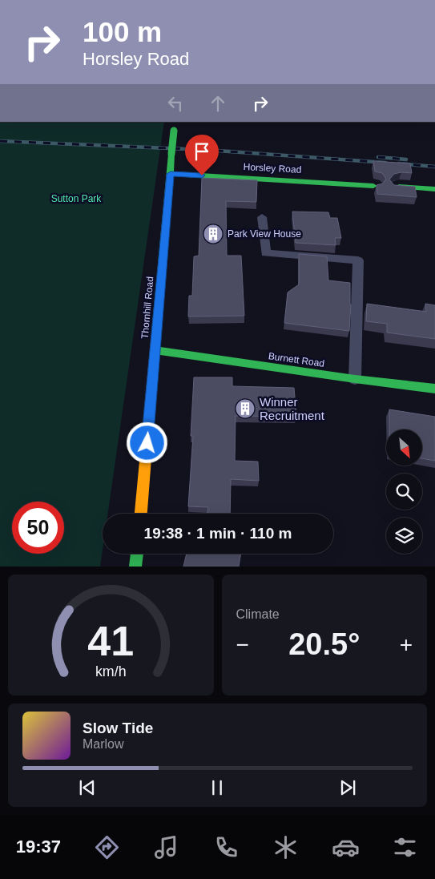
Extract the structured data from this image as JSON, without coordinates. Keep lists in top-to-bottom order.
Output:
{
  "streets": {
    "main road": ["Horsley Road", "Thornhill Road", "Burnett Road"]
  },
  "crossings": [
    ["Horsley Road", "Thornhill Road"],
    ["Thornhill Road", "Burnett Road"]
  ],
  "parks": ["Sutton Park"],
  "places": {
    "building": ["Park View House", "Winner Recruitment"]
  },
  "north": "bottom right",
  "page": {
    "turn": ["100 m", "Horsley Road"],
    "limit": "50",
    "trip": "19:38 · 1 min · 110 m",
    "tile": "Climate",
    "heat": ["−", "20.5°", "+"],
    "song": ["Slow Tide", "Marlow"],
    "tabs": "19:37",
    "gauge": ["41", "km/h"]
  }
}
